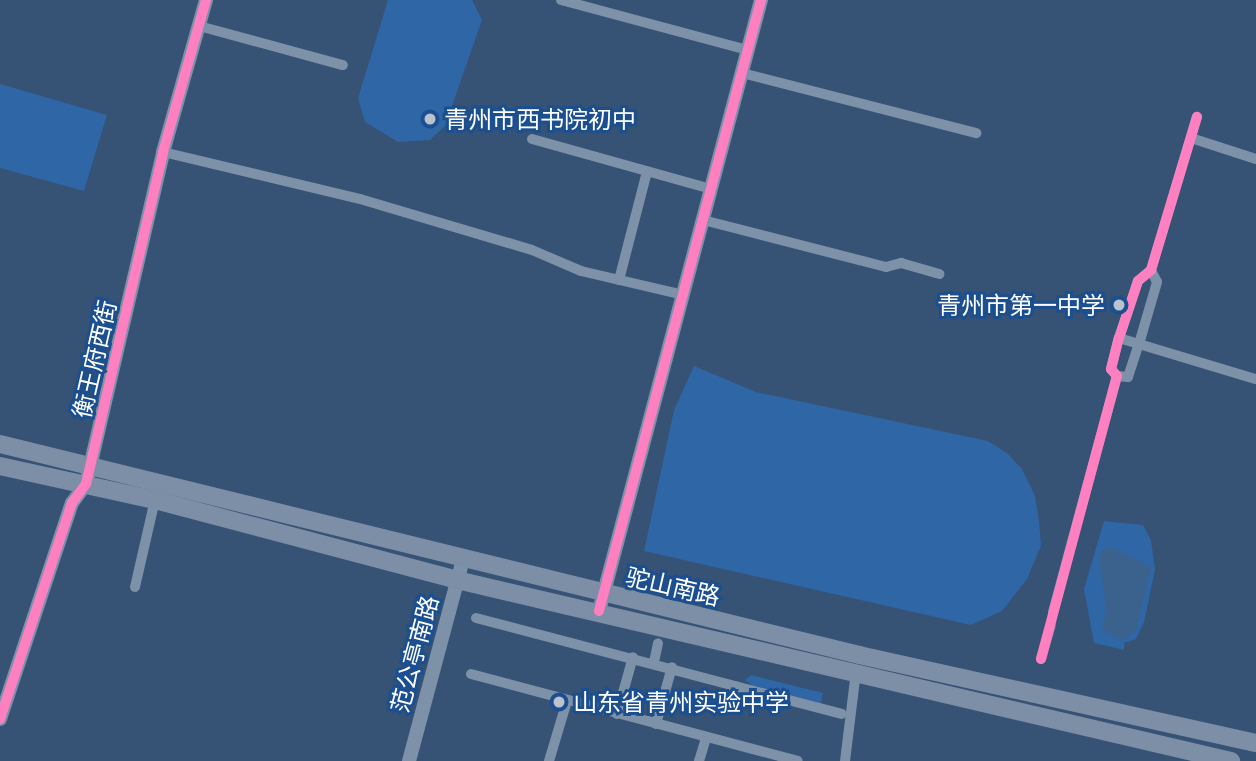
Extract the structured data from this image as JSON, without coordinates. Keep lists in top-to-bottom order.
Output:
{
  "streets": {
    "main road": ["驼山南路"],
    "street": ["衡王府西街", "范公亭南路"]
  },
  "crossings": [
    ["衡王府西街", "驼山南路"],
    ["驼山南路", "范公亭南路"]
  ],
  "places": ["青州市西书院初中", "青州市第一中学", "山东省青州实验中学"]
}
